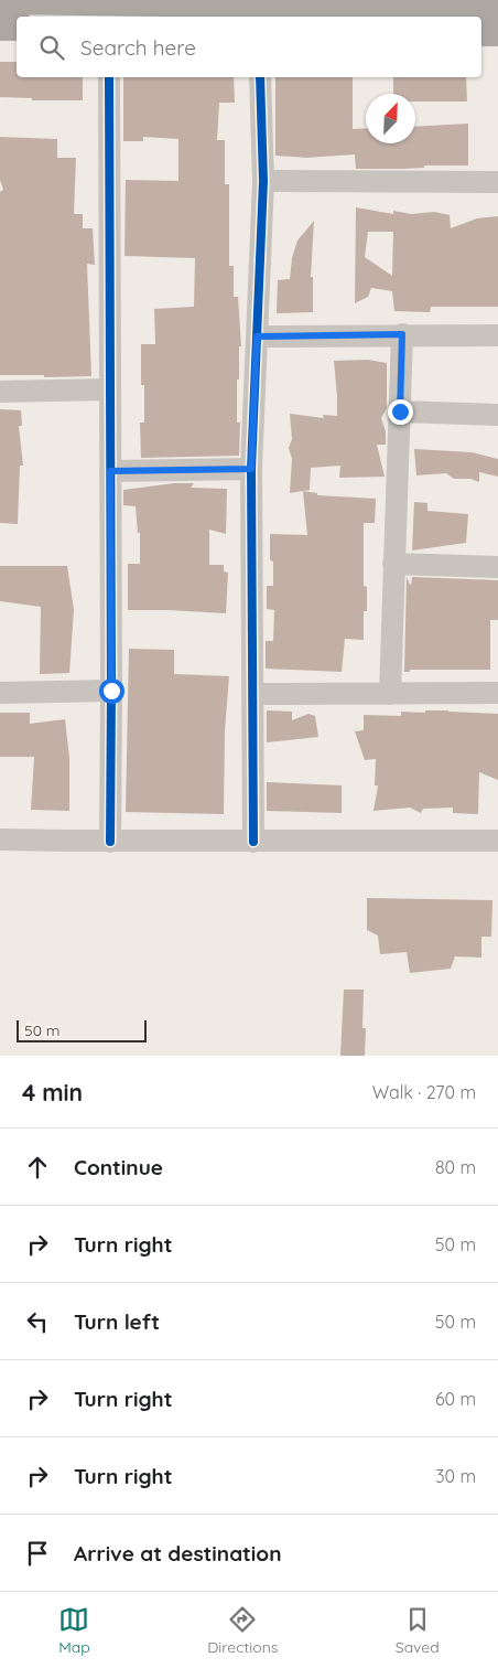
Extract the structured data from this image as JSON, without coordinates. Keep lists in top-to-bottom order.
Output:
{
  "scale_bar": "50 m",
  "north": "top right",
  "page": {
    "search": "Search here",
    "scale": "50 m",
    "heading": ["4 min", "Walk · 270 m"],
    "list": [
      ["Continue", "80 m"],
      ["Turn right", "50 m"],
      ["Turn left", "50 m"],
      ["Turn right", "60 m"],
      ["Turn right", "30 m"],
      "Arrive at destination"
    ],
    "nav": ["Map", "Directions", "Saved"]
  }
}
